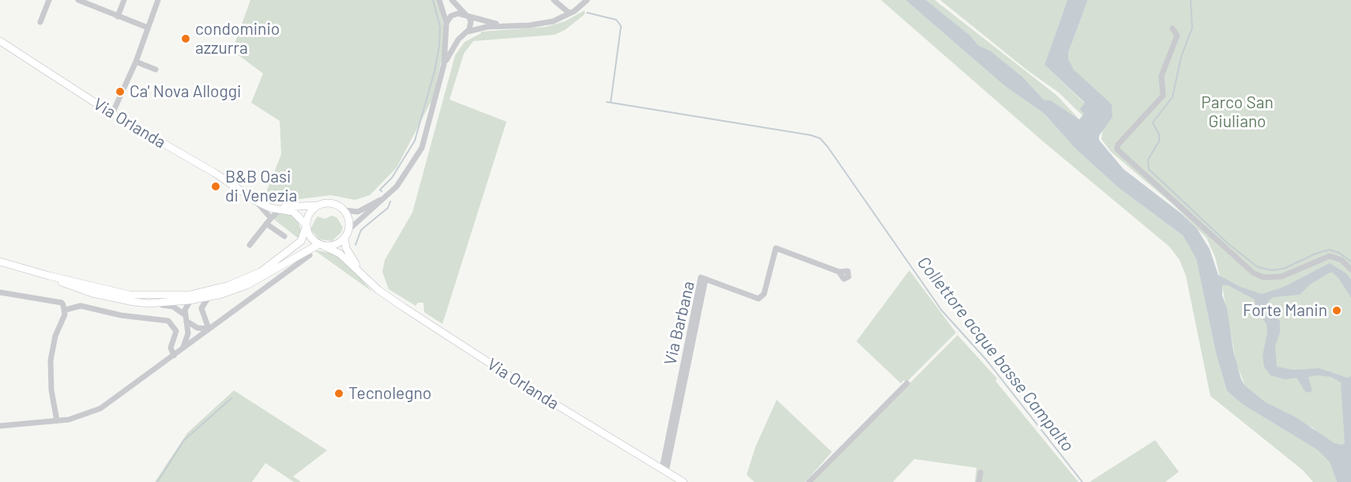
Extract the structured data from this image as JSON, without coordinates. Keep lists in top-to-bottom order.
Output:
{
  "streets": {
    "main road": ["Via Orlanda"],
    "street": ["Via Barbana"]
  },
  "crossings": [
    ["Via Orlanda", "Via Barbana"]
  ],
  "water": ["Collettore acque basse Campalto"],
  "parks": ["Parco San Giuliano"],
  "places": [
    "condominio azzurra",
    "Ca' Nova Alloggi",
    "B&B Oasi di Venezia",
    "Forte Manin",
    "Tecnolegno"
  ]
}
